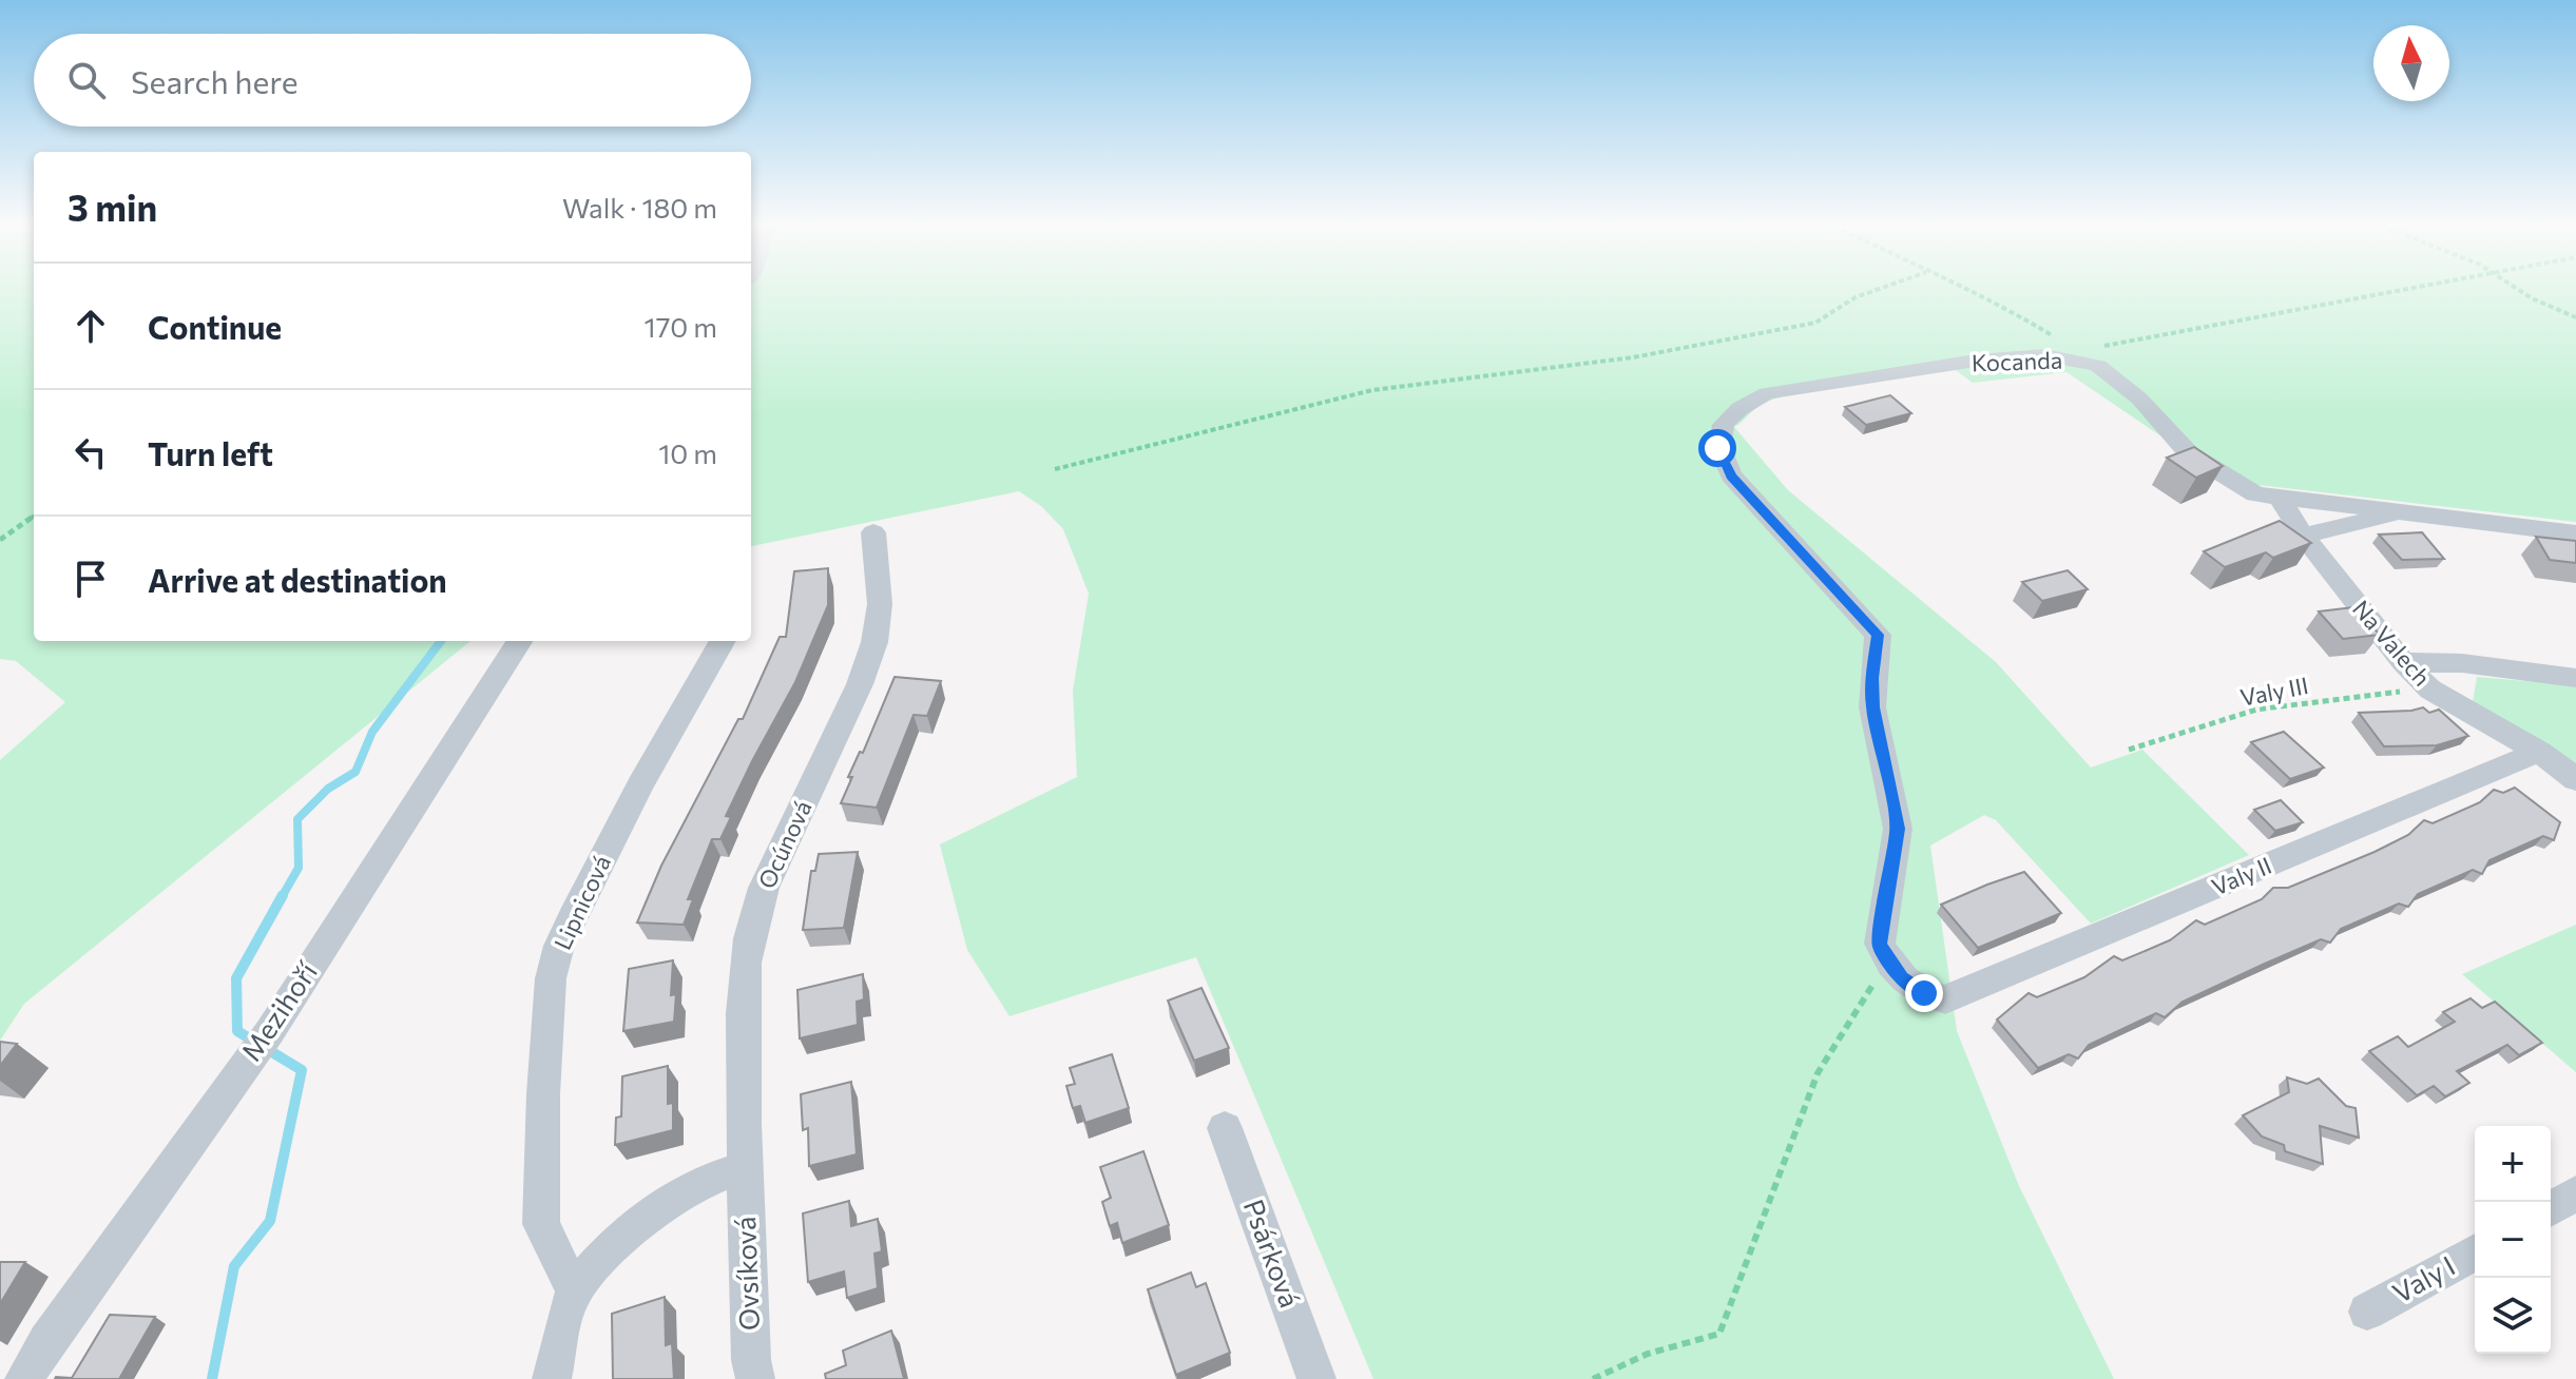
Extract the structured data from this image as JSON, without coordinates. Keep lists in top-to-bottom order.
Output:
{
  "streets": {
    "street": [
      "Kocanda",
      "Na Valech",
      "Ocúnová",
      "Valy II",
      "Lipnicová",
      "Mezihoří",
      "Psárková",
      "Ovsíková",
      "Valy I"
    ],
    "path": ["Valy III"]
  },
  "crossings": [
    ["Kocanda", "Na Valech"],
    ["Kocanda", "Valy II"],
    ["Na Valech", "Valy III"],
    ["Na Valech", "Valy II"],
    ["Ocúnová", "Ovsíková"]
  ],
  "north": "top",
  "page": {
    "search": "Search here",
    "heading": ["3 min", "Walk · 180 m"],
    "list": [
      ["Continue", "170 m"],
      ["Turn left", "10 m"],
      "Arrive at destination"
    ],
    "map_buttons": ["+", "−"]
  }
}
